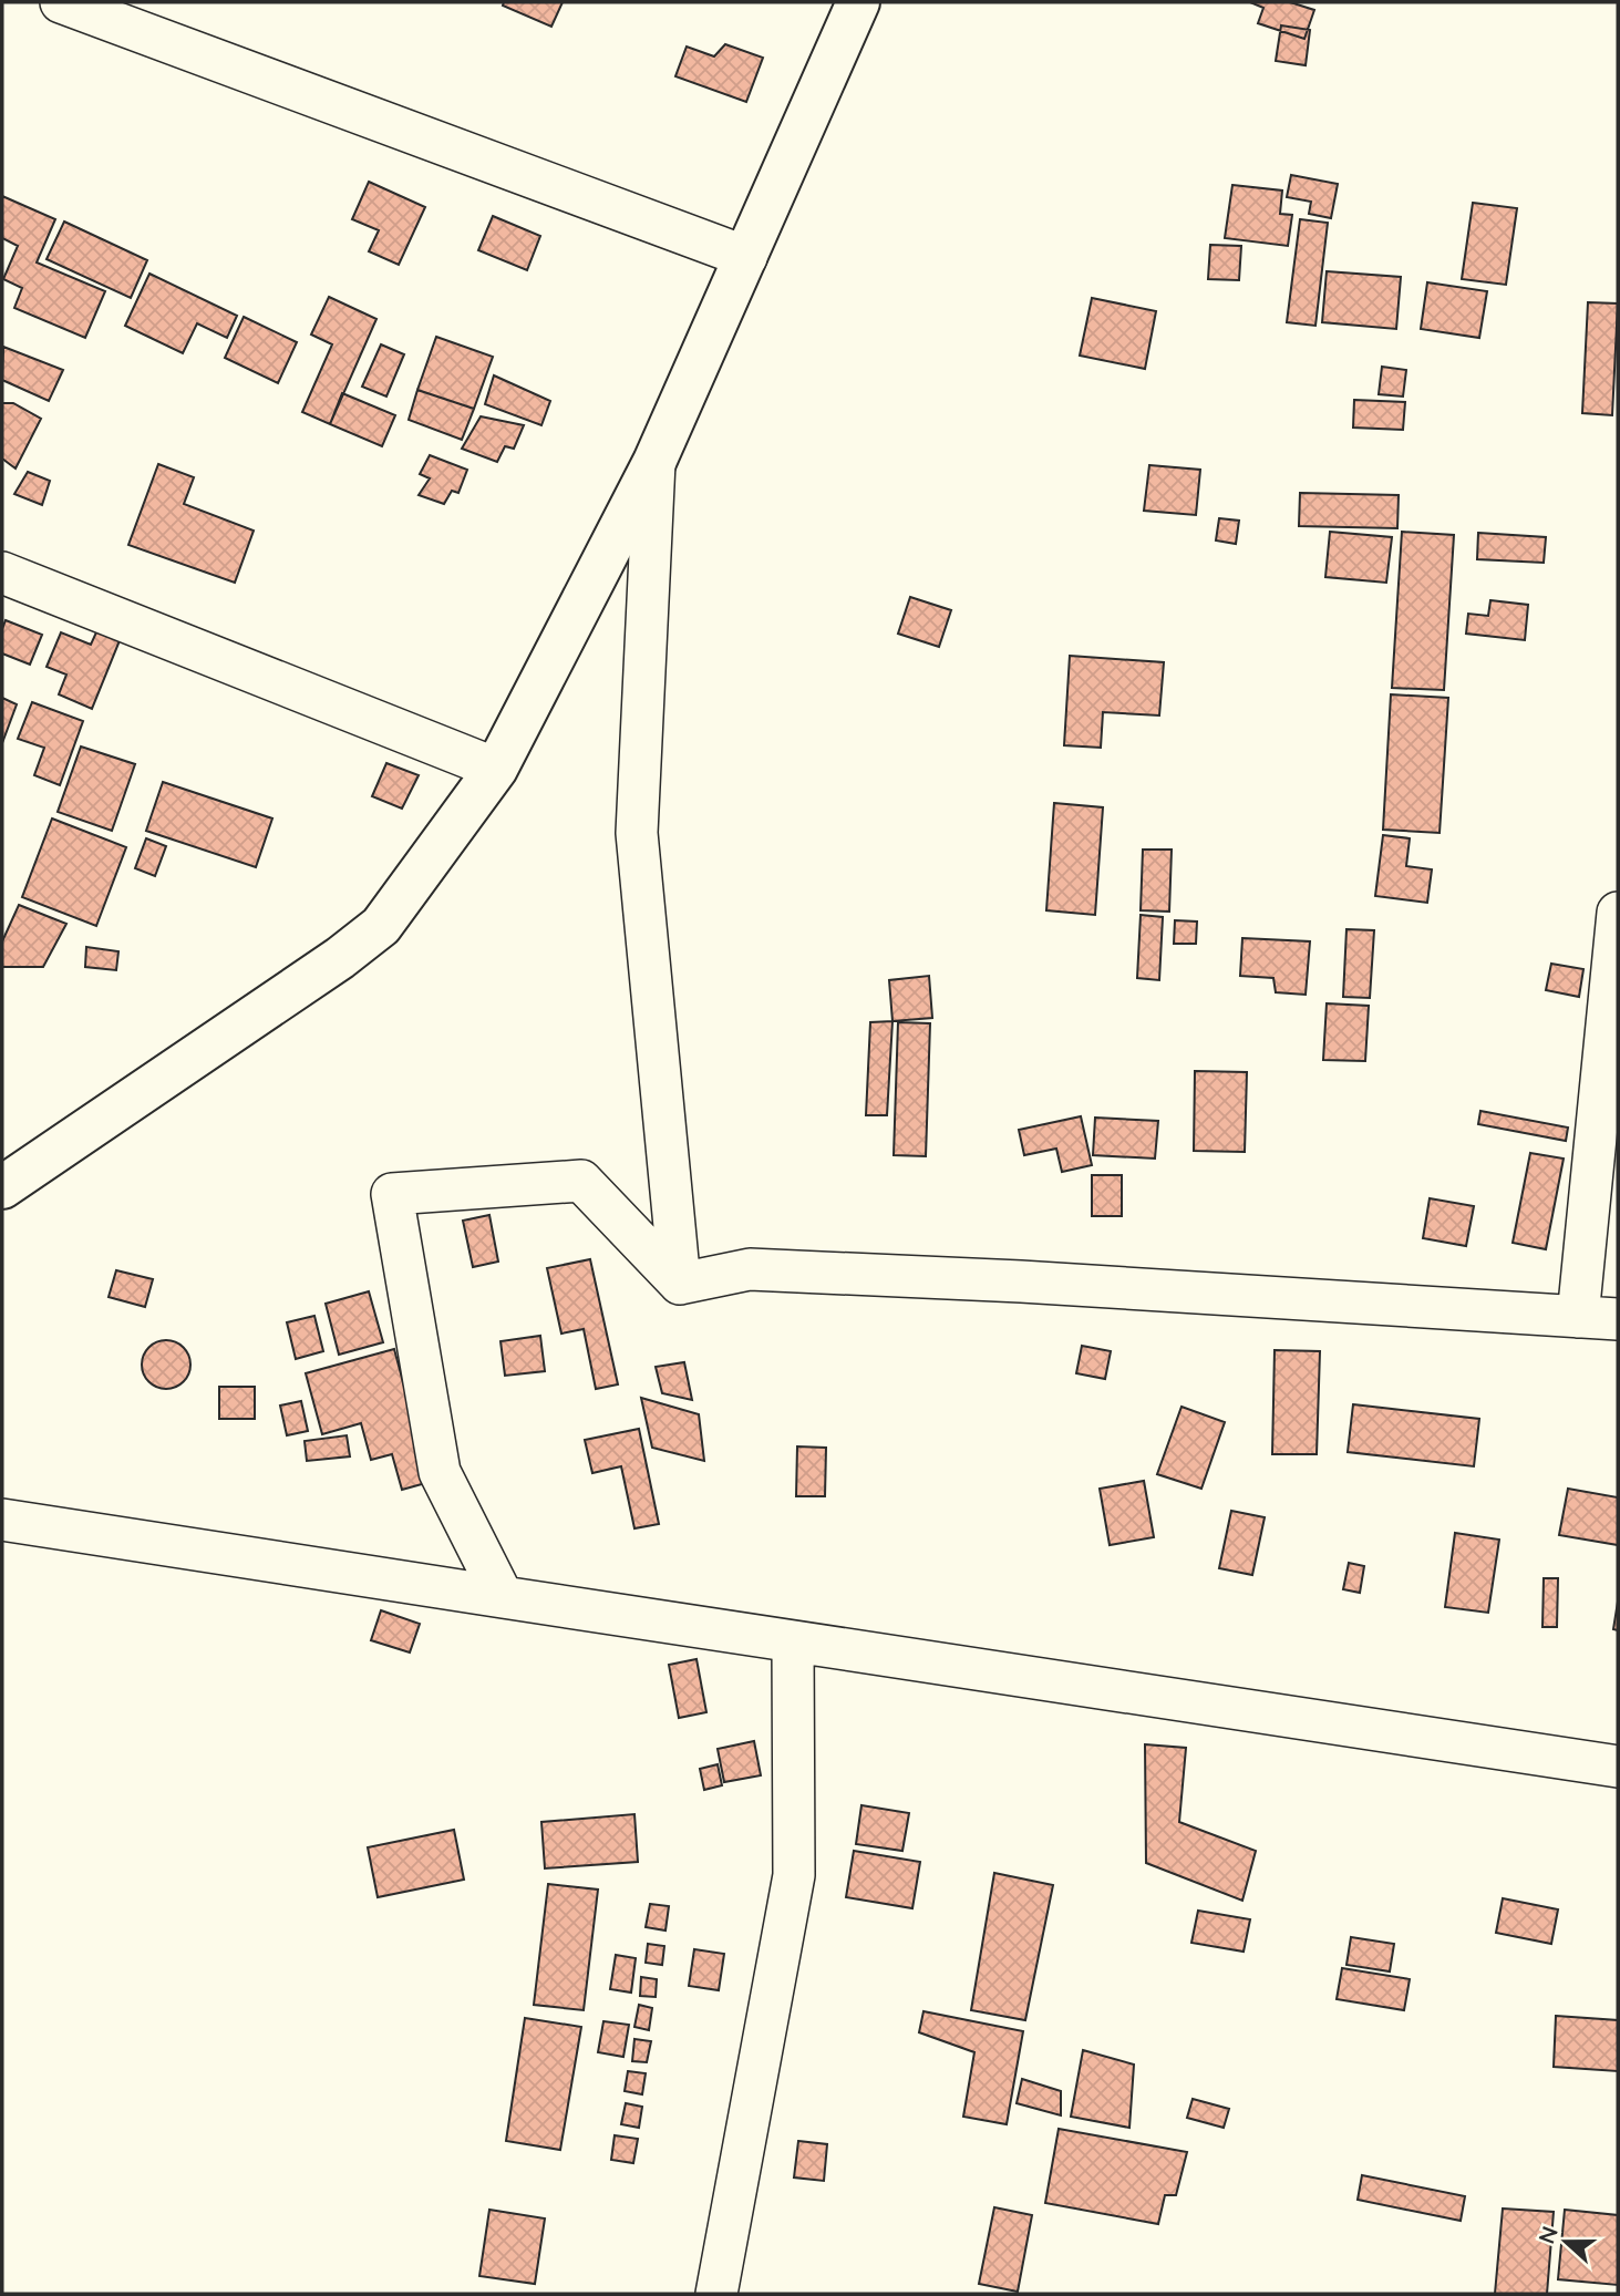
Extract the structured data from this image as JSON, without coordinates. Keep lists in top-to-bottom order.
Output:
{
  "north": "left"
}
